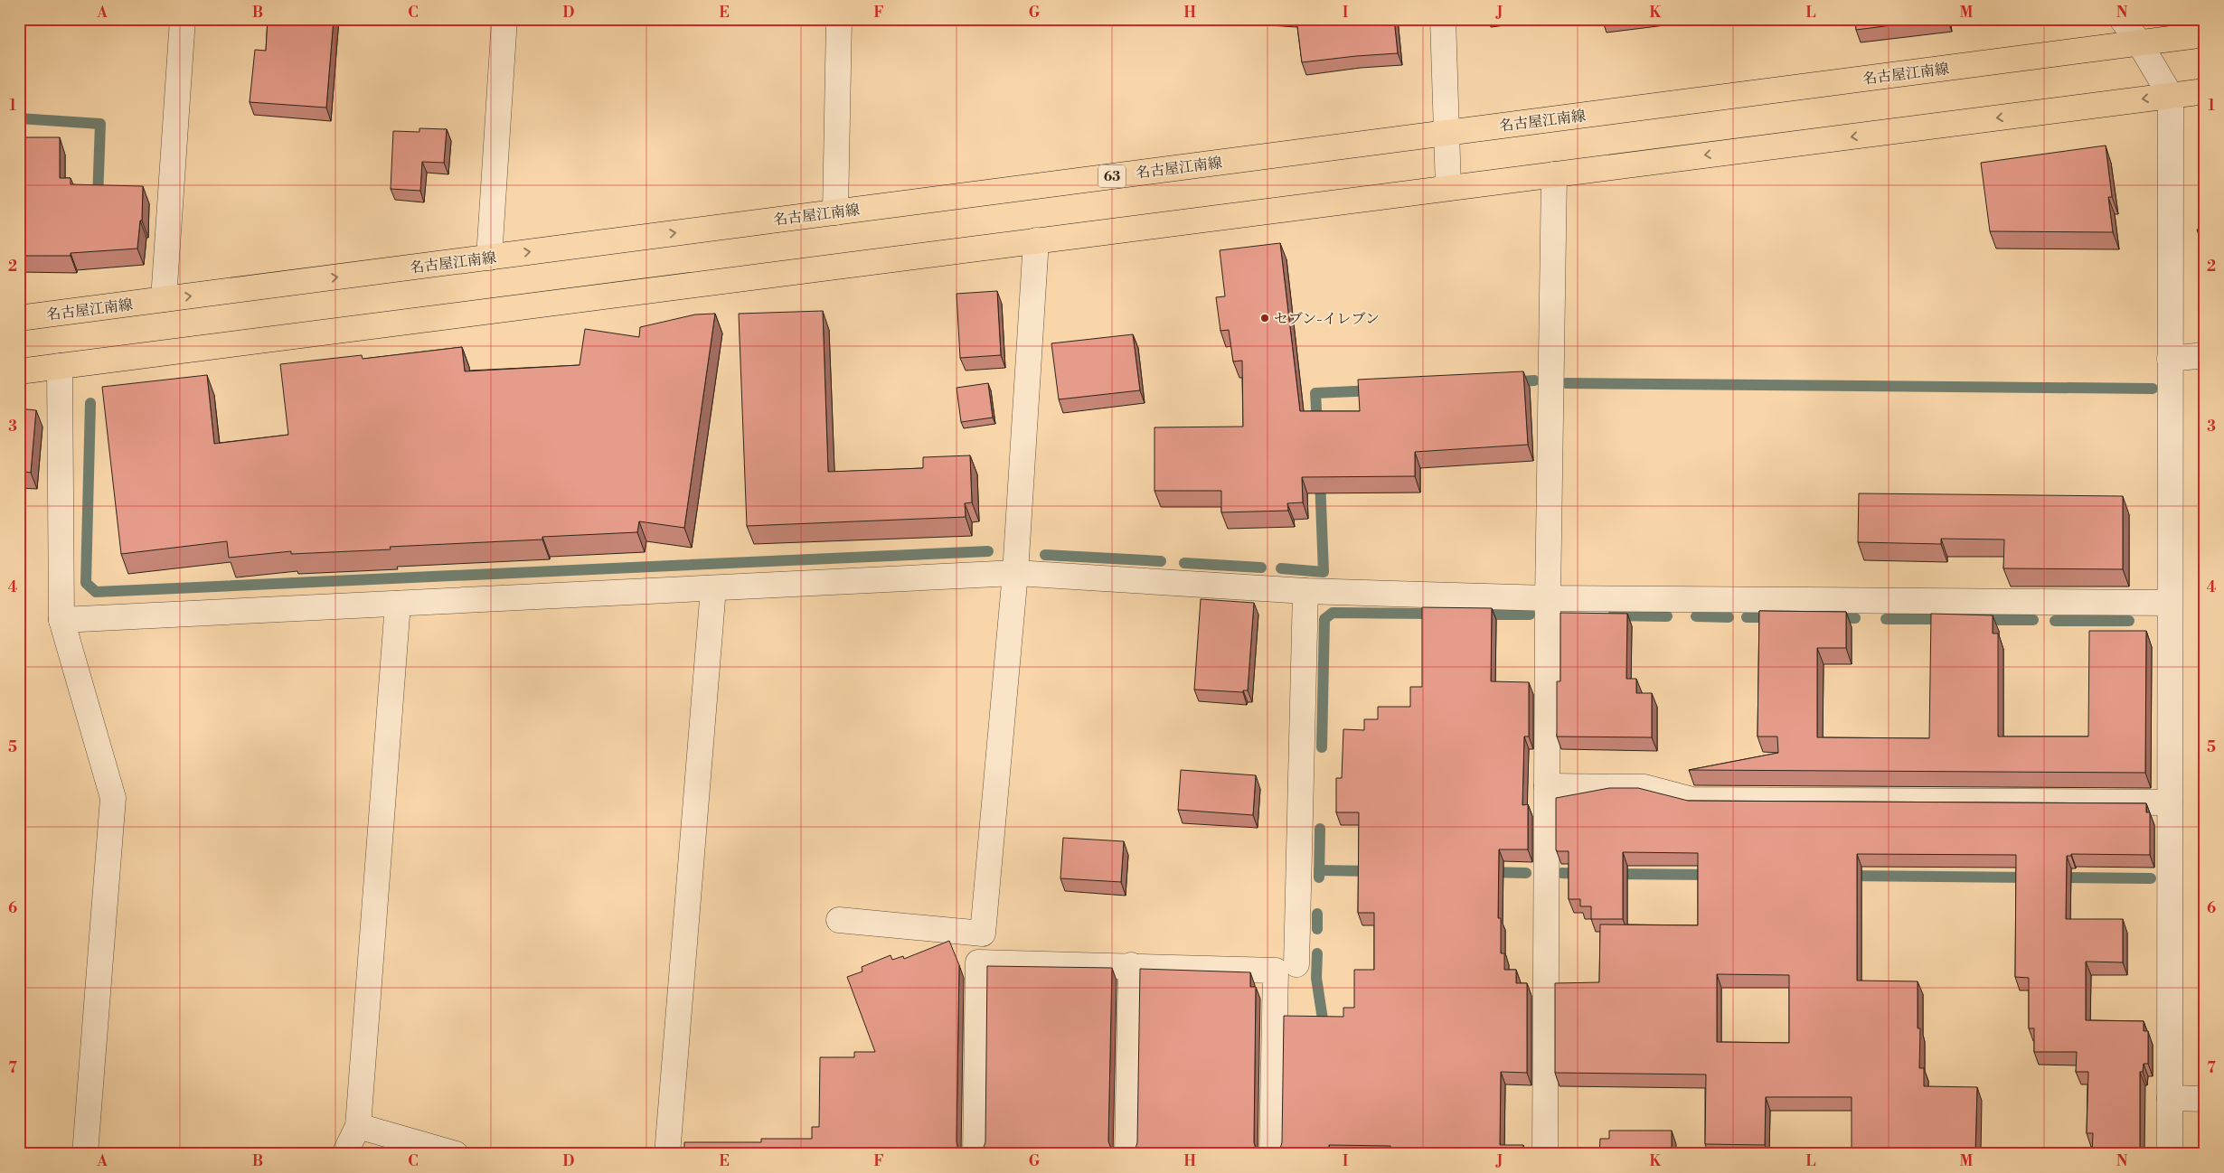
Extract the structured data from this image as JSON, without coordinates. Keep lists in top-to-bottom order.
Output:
{
  "streets": {
    "main road": ["名古屋江南線", "63"]
  },
  "places": ["セブン-イレブン"],
  "grid": {
    "columns": [
      "A",
      "B",
      "C",
      "D",
      "E",
      "F",
      "G",
      "H",
      "I",
      "J",
      "K",
      "L",
      "M",
      "N"
    ],
    "rows": [
      "1",
      "2",
      "3",
      "4",
      "5",
      "6",
      "7"
    ]
  }
}
